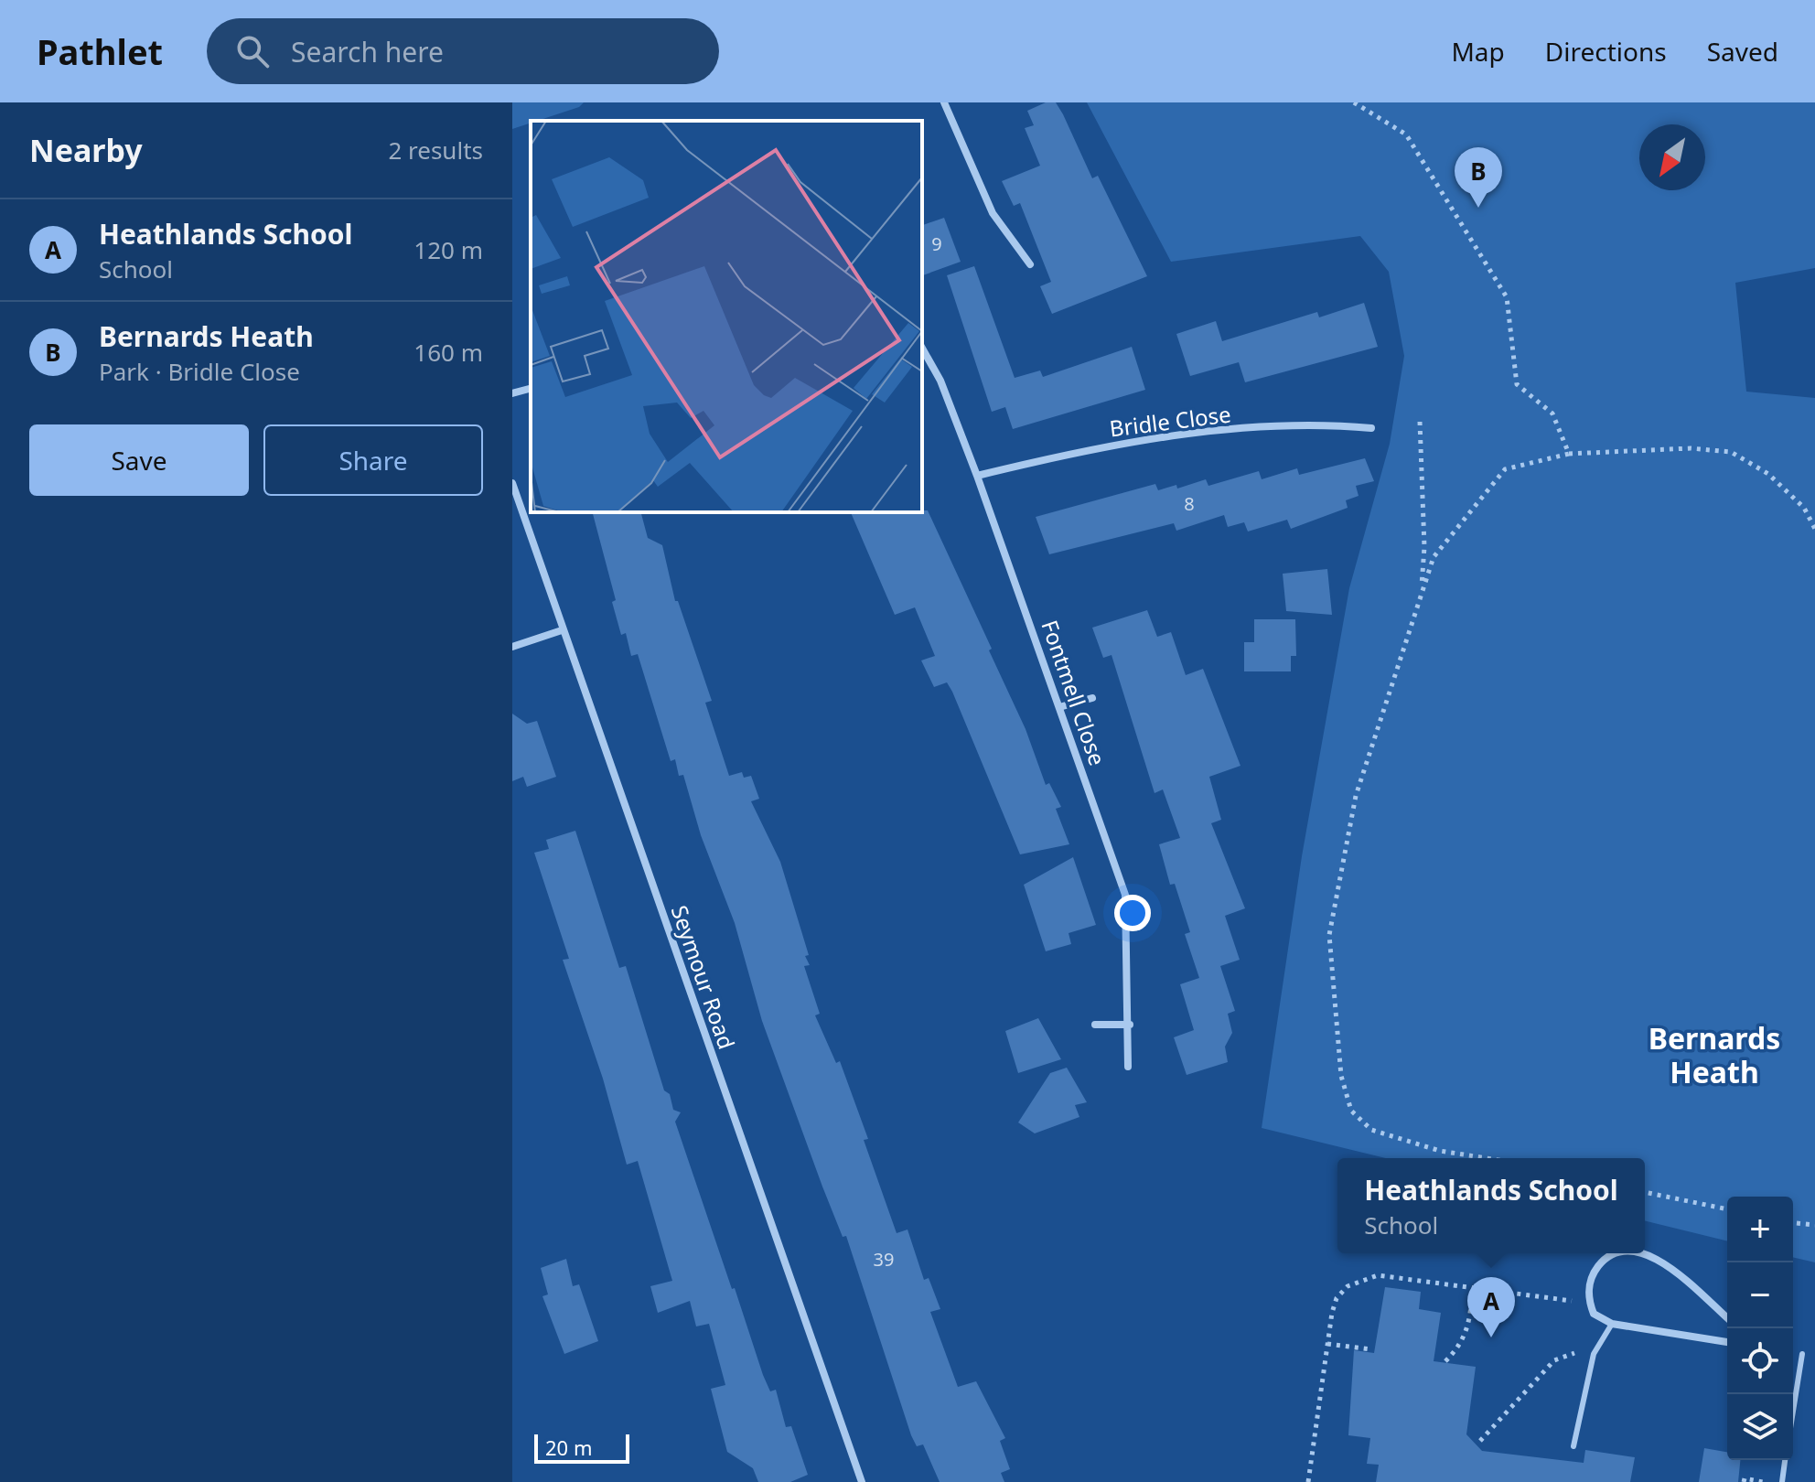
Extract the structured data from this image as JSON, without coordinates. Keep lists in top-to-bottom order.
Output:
{
  "streets": {
    "street": ["Bridle Close", "Fontmell Close", "Seymour Road"]
  },
  "crossings": [
    ["Bridle Close", "Fontmell Close"]
  ],
  "districts": ["Bernards Heath"],
  "house_numbers": ["9", "8", "39"],
  "scale_bar": "20 m",
  "north": "bottom left",
  "page": {
    "header": "Pathlet",
    "search": "Search here",
    "nav": ["Map", "Directions", "Saved"],
    "heading": ["Nearby", "2 results"],
    "pins": ["B", "A"],
    "list": [
      {
        "mark": "A",
        "name": "Heathlands School",
        "note": "School",
        "value": "120 m"
      },
      {
        "mark": "B",
        "name": "Bernards Heath",
        "note": "Park · Bridle Close",
        "value": "160 m"
      }
    ],
    "buttons": ["Save", "Share"],
    "popup": ["Heathlands School", "School"],
    "map_buttons": ["+", "−"],
    "scale": "20 m"
  }
}
